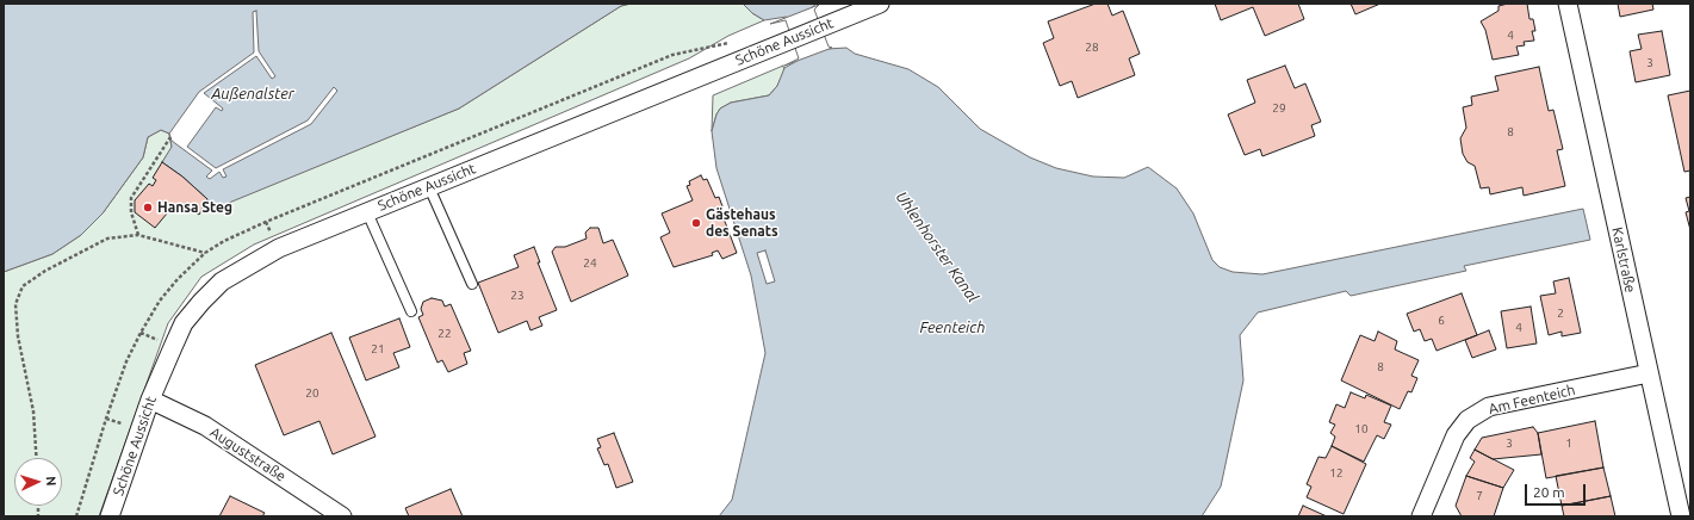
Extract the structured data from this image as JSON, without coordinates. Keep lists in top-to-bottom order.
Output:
{
  "streets": {
    "street": [
      "Schöne Aussicht",
      "Karlstraße",
      "Am Feenteich",
      "Auguststraße"
    ]
  },
  "crossings": [
    ["Schöne Aussicht", "Auguststraße"],
    ["Karlstraße", "Am Feenteich"]
  ],
  "water": ["Außenalster", "Uhlenhorster Kanal", "Feenteich"],
  "places": ["Hansa Steg", "Gästehaus des Senats"],
  "house_numbers": [
    "4",
    "28",
    "3",
    "29",
    "8",
    "24",
    "23",
    "2",
    "6",
    "4",
    "22",
    "21",
    "8",
    "20",
    "10",
    "3",
    "1",
    "12",
    "7"
  ],
  "scale_bar": "20 m",
  "north": "right"
}
